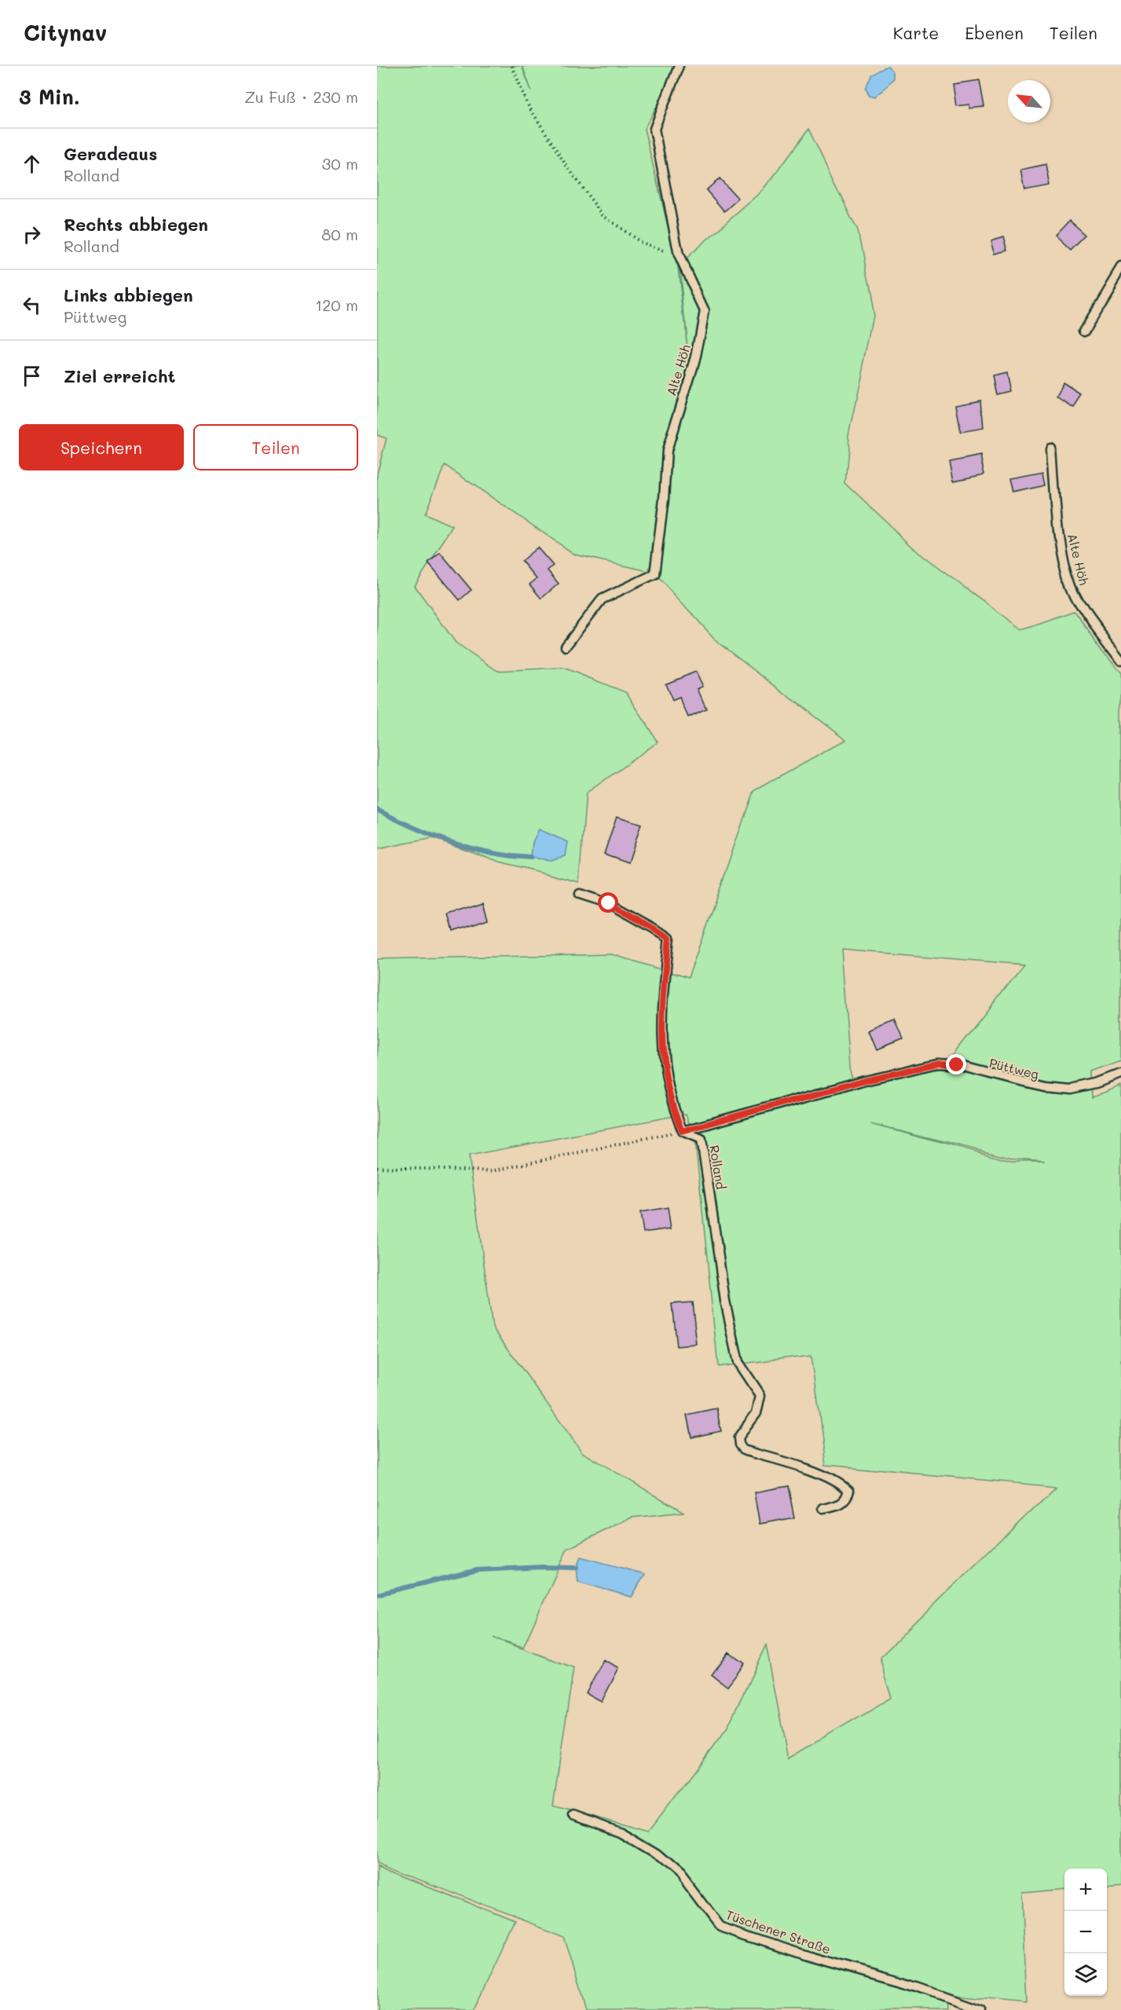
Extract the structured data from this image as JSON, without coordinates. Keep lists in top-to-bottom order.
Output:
{
  "streets": {
    "lane": [
      "Alte Höh",
      "Püttweg",
      "Rolland",
      "Tüschener Straße"
    ]
  },
  "crossings": [
    ["Püttweg", "Rolland"]
  ],
  "north": "top left",
  "page": {
    "header": "Citynav",
    "nav": ["Karte", "Ebenen", "Teilen"],
    "heading": ["3 Min.", "Zu Fuß · 230 m"],
    "list": [
      ["Geradeaus", "Rolland", "30 m"],
      ["Rechts abbiegen", "Rolland", "80 m"],
      ["Links abbiegen", "Püttweg", "120 m"],
      "Ziel erreicht"
    ],
    "buttons": ["Speichern", "Teilen"],
    "map_buttons": ["+", "−"]
  }
}
